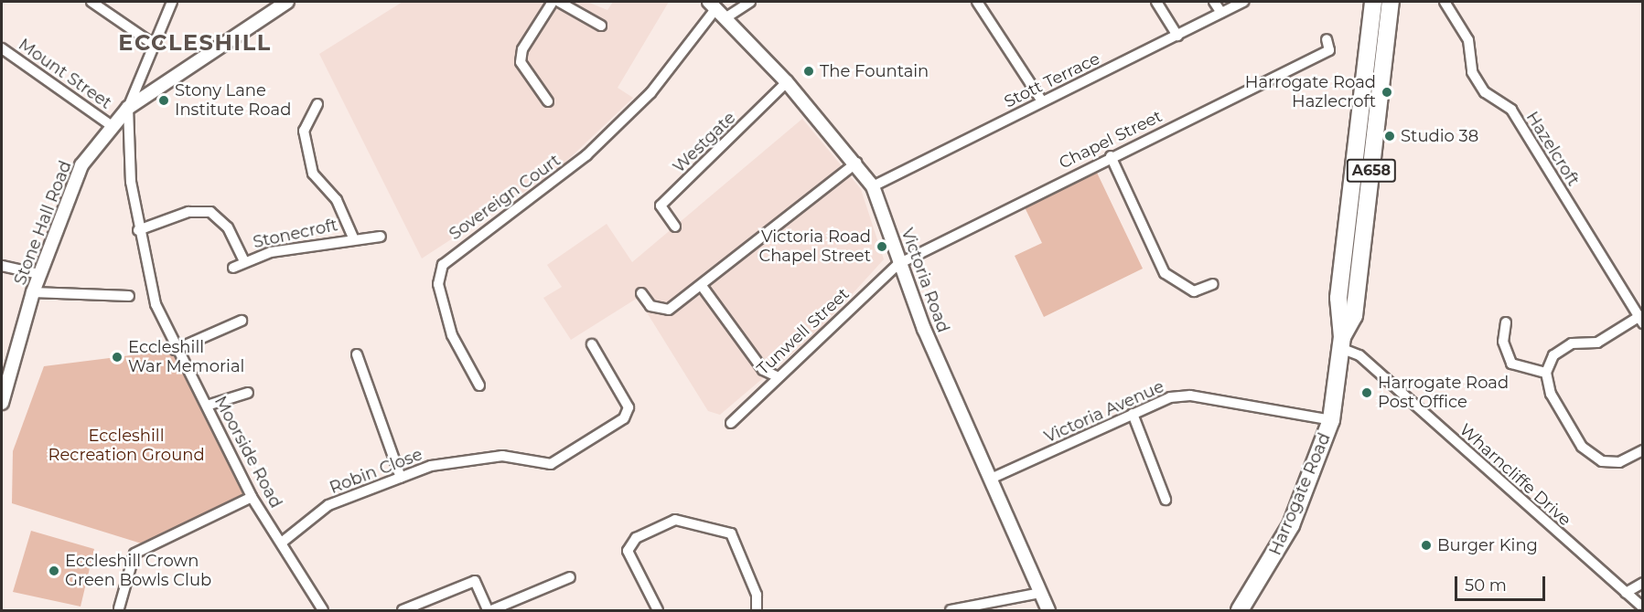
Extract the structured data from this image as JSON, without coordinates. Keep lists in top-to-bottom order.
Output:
{
  "streets": {
    "highway": ["A658", "Harrogate Road"],
    "street": [
      "Mount Street",
      "Stott Terrace",
      "Chapel Street",
      "Westgate",
      "Hazelcroft",
      "Sovereign Court",
      "Stone Hall Road",
      "Stonecroft",
      "Victoria Road",
      "Tunwell Street",
      "Victoria Avenue",
      "Moorside Road",
      "Robin Close",
      "Wharncliffe Drive"
    ]
  },
  "crossings": [
    ["Mount Street", "Stone Hall Road"],
    ["Stott Terrace", "Victoria Road"],
    ["Chapel Street", "Victoria Road"],
    ["Chapel Street", "Tunwell Street"],
    ["Westgate", "Victoria Road"],
    ["Sovereign Court", "Victoria Road"],
    ["Stone Hall Road", "Moorside Road"],
    ["Stonecroft", "Moorside Road"],
    ["Victoria Road", "Tunwell Street"],
    ["Victoria Road", "Victoria Avenue"],
    ["Victoria Avenue", "Harrogate Road"],
    ["Moorside Road", "Robin Close"],
    ["Wharncliffe Drive", "Harrogate Road"]
  ],
  "districts": ["ECCLESHILL"],
  "parks": ["Eccleshill Recreation Ground"],
  "places": [
    "The Fountain",
    "Harrogate Road Hazlecroft",
    "Stony Lane Institute Road",
    "Studio 38",
    "Victoria Road Chapel Street",
    "Eccleshill War Memorial",
    "Harrogate Road Post Office",
    "Burger King",
    "Eccleshill Crown Green Bowls Club"
  ],
  "scale_bar": "50 m"
}
